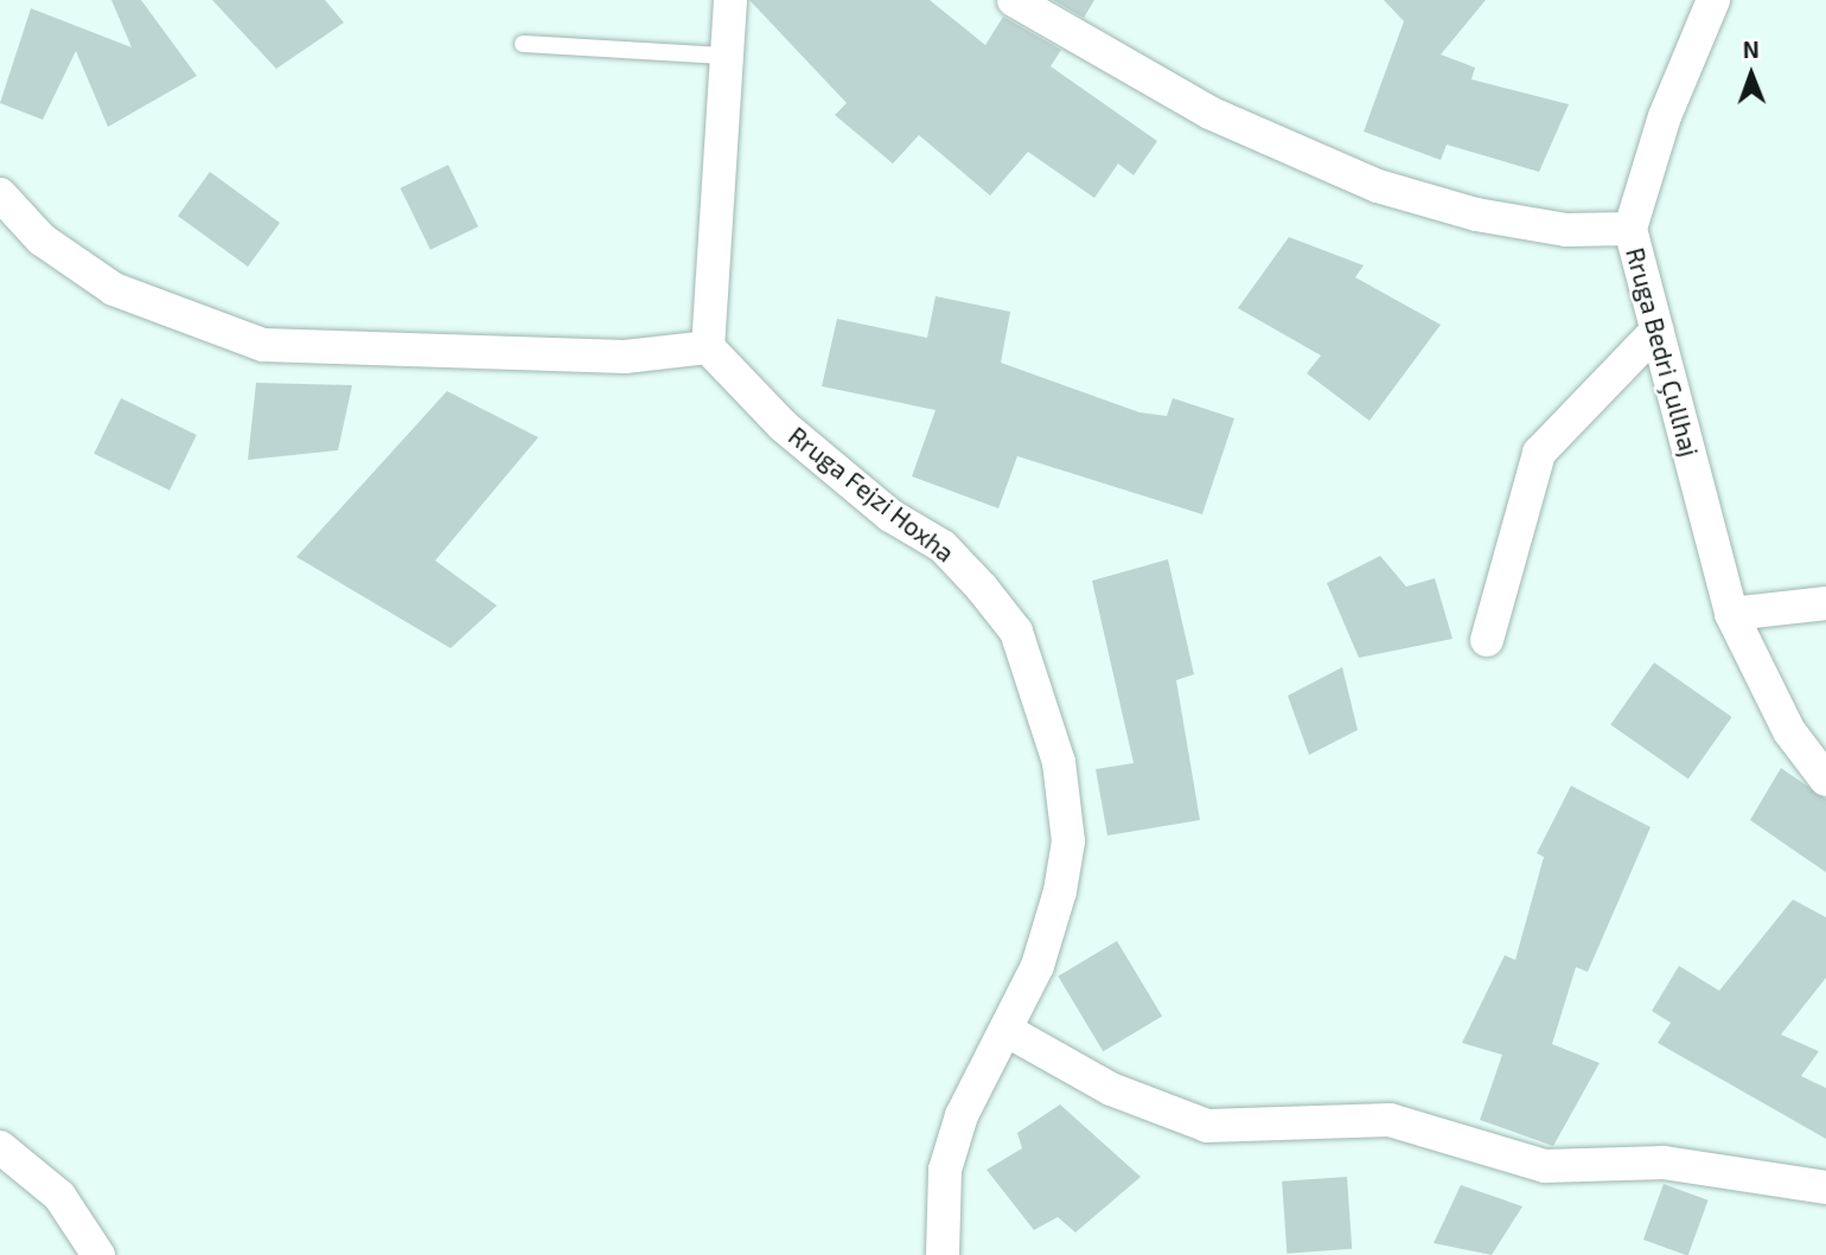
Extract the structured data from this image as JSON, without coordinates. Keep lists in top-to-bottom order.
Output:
{
  "streets": {
    "street": ["Rruga Bedri Çullhaj", "Rruga Fejzi Hoxha"]
  },
  "north": "top"
}
